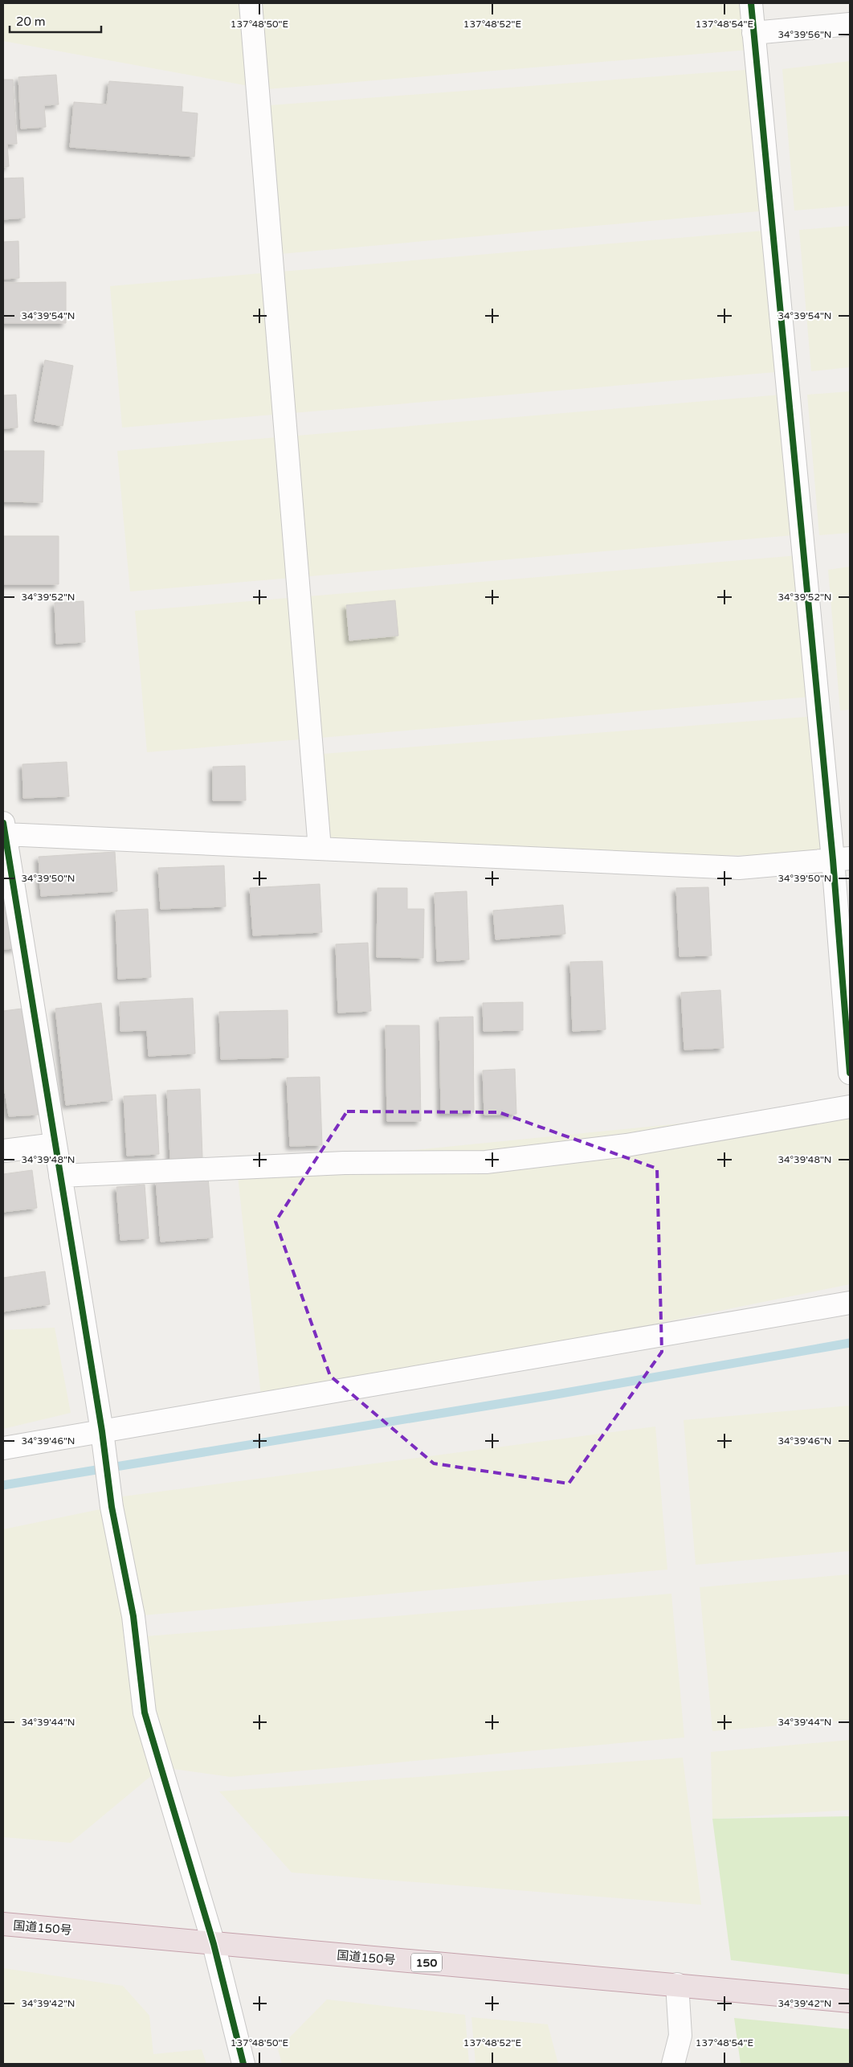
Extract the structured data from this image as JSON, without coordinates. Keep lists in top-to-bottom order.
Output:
{
  "streets": {
    "highway": ["国道150号", "150"]
  },
  "scale_bar": "20 m",
  "coordinates": [
    "137°48'50\"E",
    "137°48'52\"E",
    "137°48'54\"E",
    "34°39'56\"N",
    "34°39'54\"N",
    "34°39'52\"N",
    "34°39'50\"N",
    "34°39'48\"N",
    "34°39'46\"N",
    "34°39'44\"N",
    "34°39'42\"N"
  ]
}
